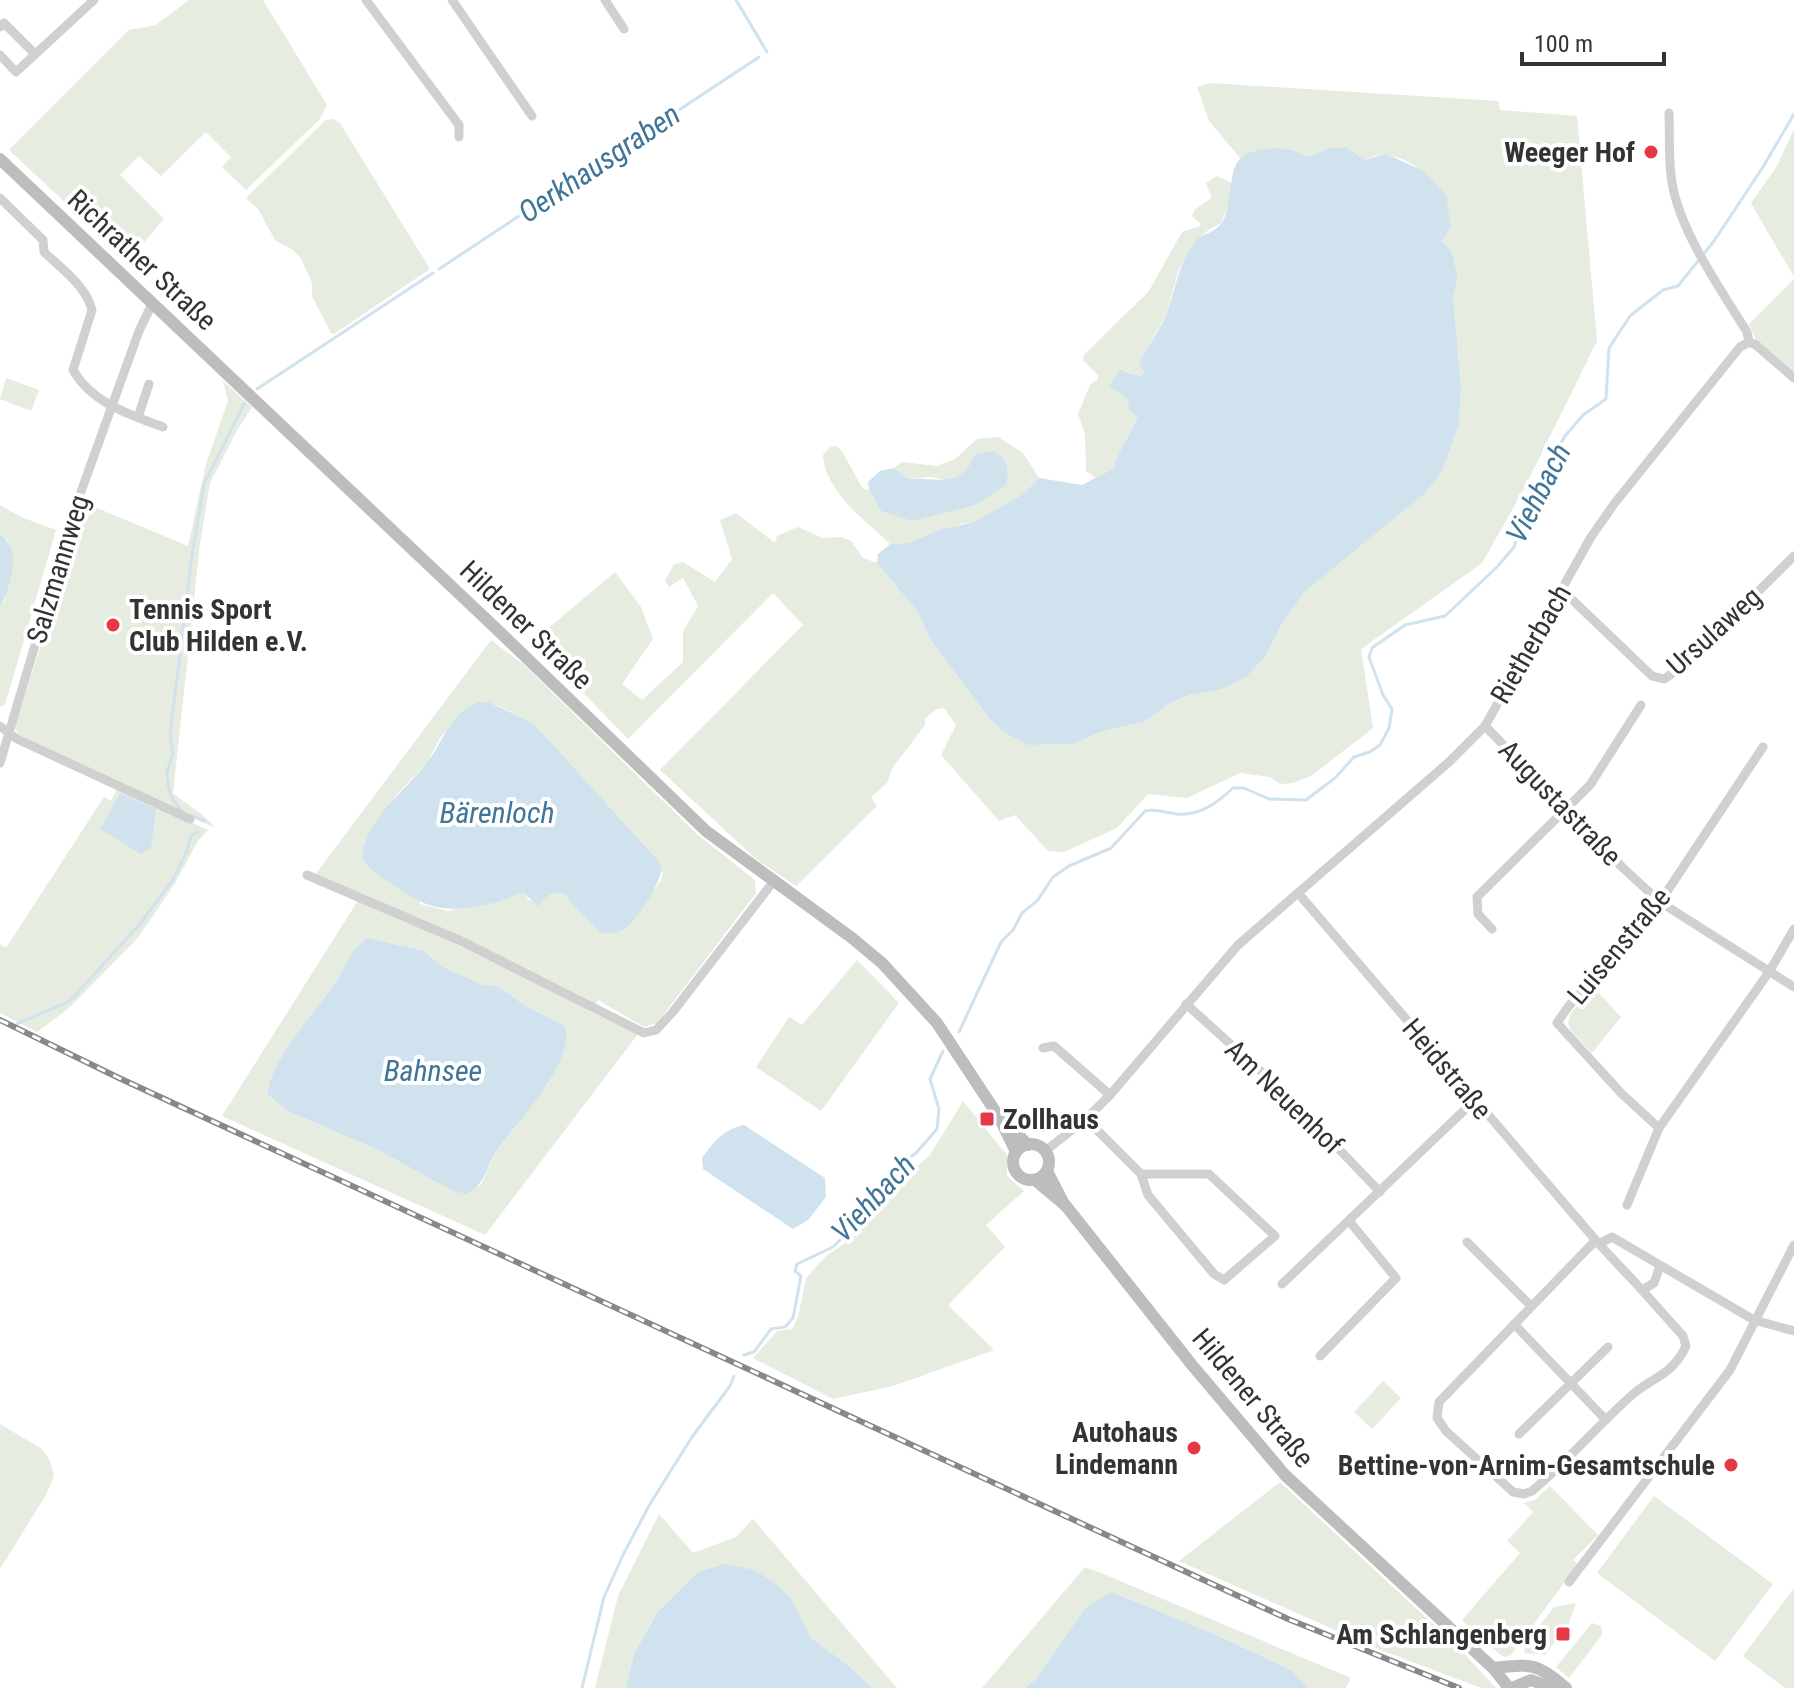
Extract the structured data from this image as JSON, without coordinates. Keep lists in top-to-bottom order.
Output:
{
  "streets": {
    "main road": ["Richrather Straße", "Hildener Straße"],
    "street": [
      "Salzmannweg",
      "Ursulaweg",
      "Rietherbach",
      "Augustastraße",
      "Luisenstraße",
      "Heidstraße",
      "Am Neuenhof"
    ]
  },
  "crossings": [
    ["Richrather Straße", "Salzmannweg"],
    ["Richrather Straße", "Hildener Straße"],
    ["Hildener Straße", "Rietherbach"],
    ["Ursulaweg", "Rietherbach"],
    ["Rietherbach", "Augustastraße"],
    ["Rietherbach", "Heidstraße"],
    ["Rietherbach", "Am Neuenhof"],
    ["Augustastraße", "Luisenstraße"]
  ],
  "water": [
    "Oerkhausgraben",
    "Viehbach",
    "Bärenloch",
    "Bahnsee"
  ],
  "places": {
    "other": [
      "Weeger Hof",
      "Tennis Sport Club Hilden e.V.",
      "Autohaus Lindemann",
      "Bettine-von-Arnim-Gesamtschule"
    ],
    "transit": ["Zollhaus", "Am Schlangenberg"]
  },
  "scale_bar": "100 m"
}
